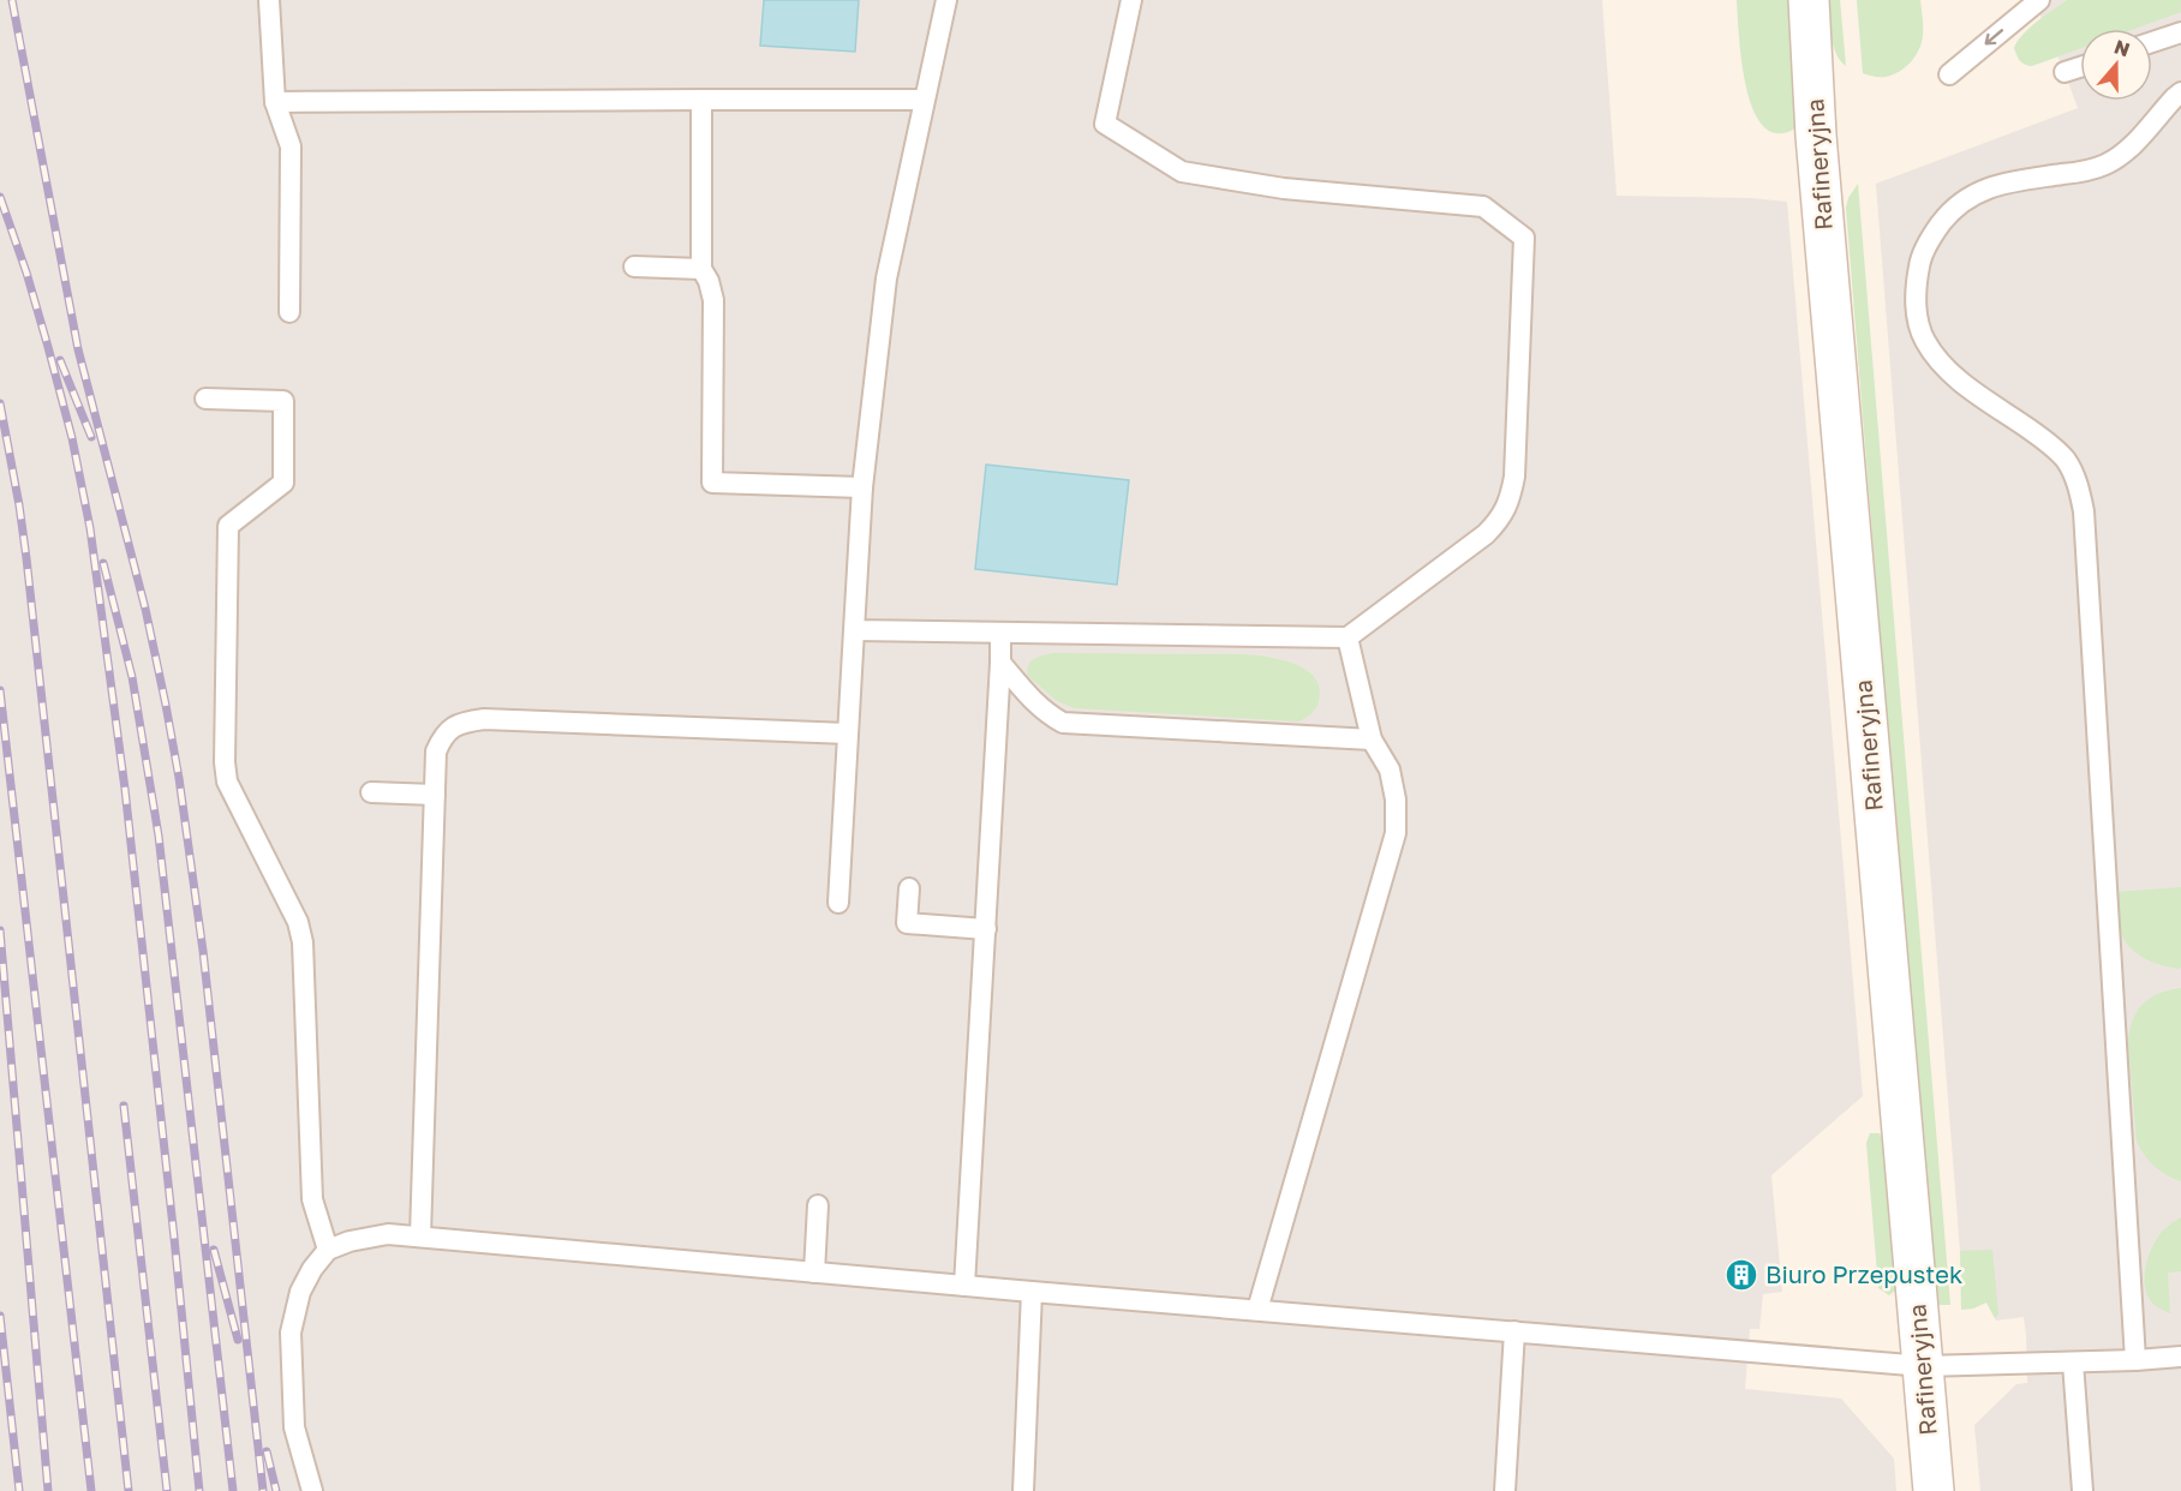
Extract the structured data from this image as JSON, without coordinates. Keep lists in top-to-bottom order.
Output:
{
  "streets": {
    "street": ["Rafineryjna"]
  },
  "places": {
    "building": ["Biuro Przepustek"]
  },
  "north": "top"
}
